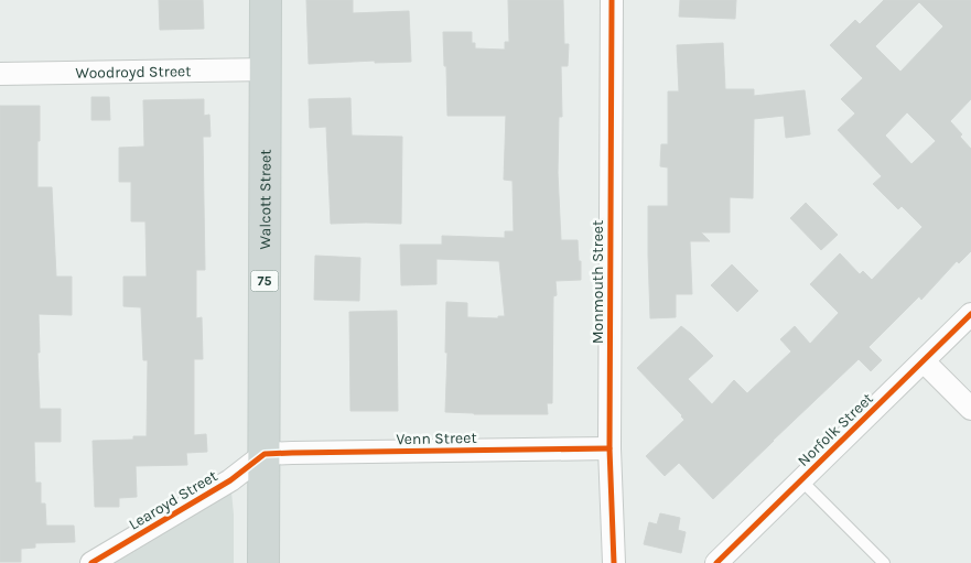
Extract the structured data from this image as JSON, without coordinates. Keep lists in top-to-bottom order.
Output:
{
  "streets": {
    "main road": ["Walcott Street", "75"],
    "street": [
      "Woodroyd Street",
      "Monmouth Street",
      "Norfolk Street",
      "Venn Street",
      "Learoyd Street"
    ]
  },
  "crossings": [
    ["Woodroyd Street", "Walcott Street"],
    ["Walcott Street", "Venn Street"],
    ["Walcott Street", "Learoyd Street"],
    ["Monmouth Street", "Venn Street"],
    ["Venn Street", "Learoyd Street"]
  ]
}
